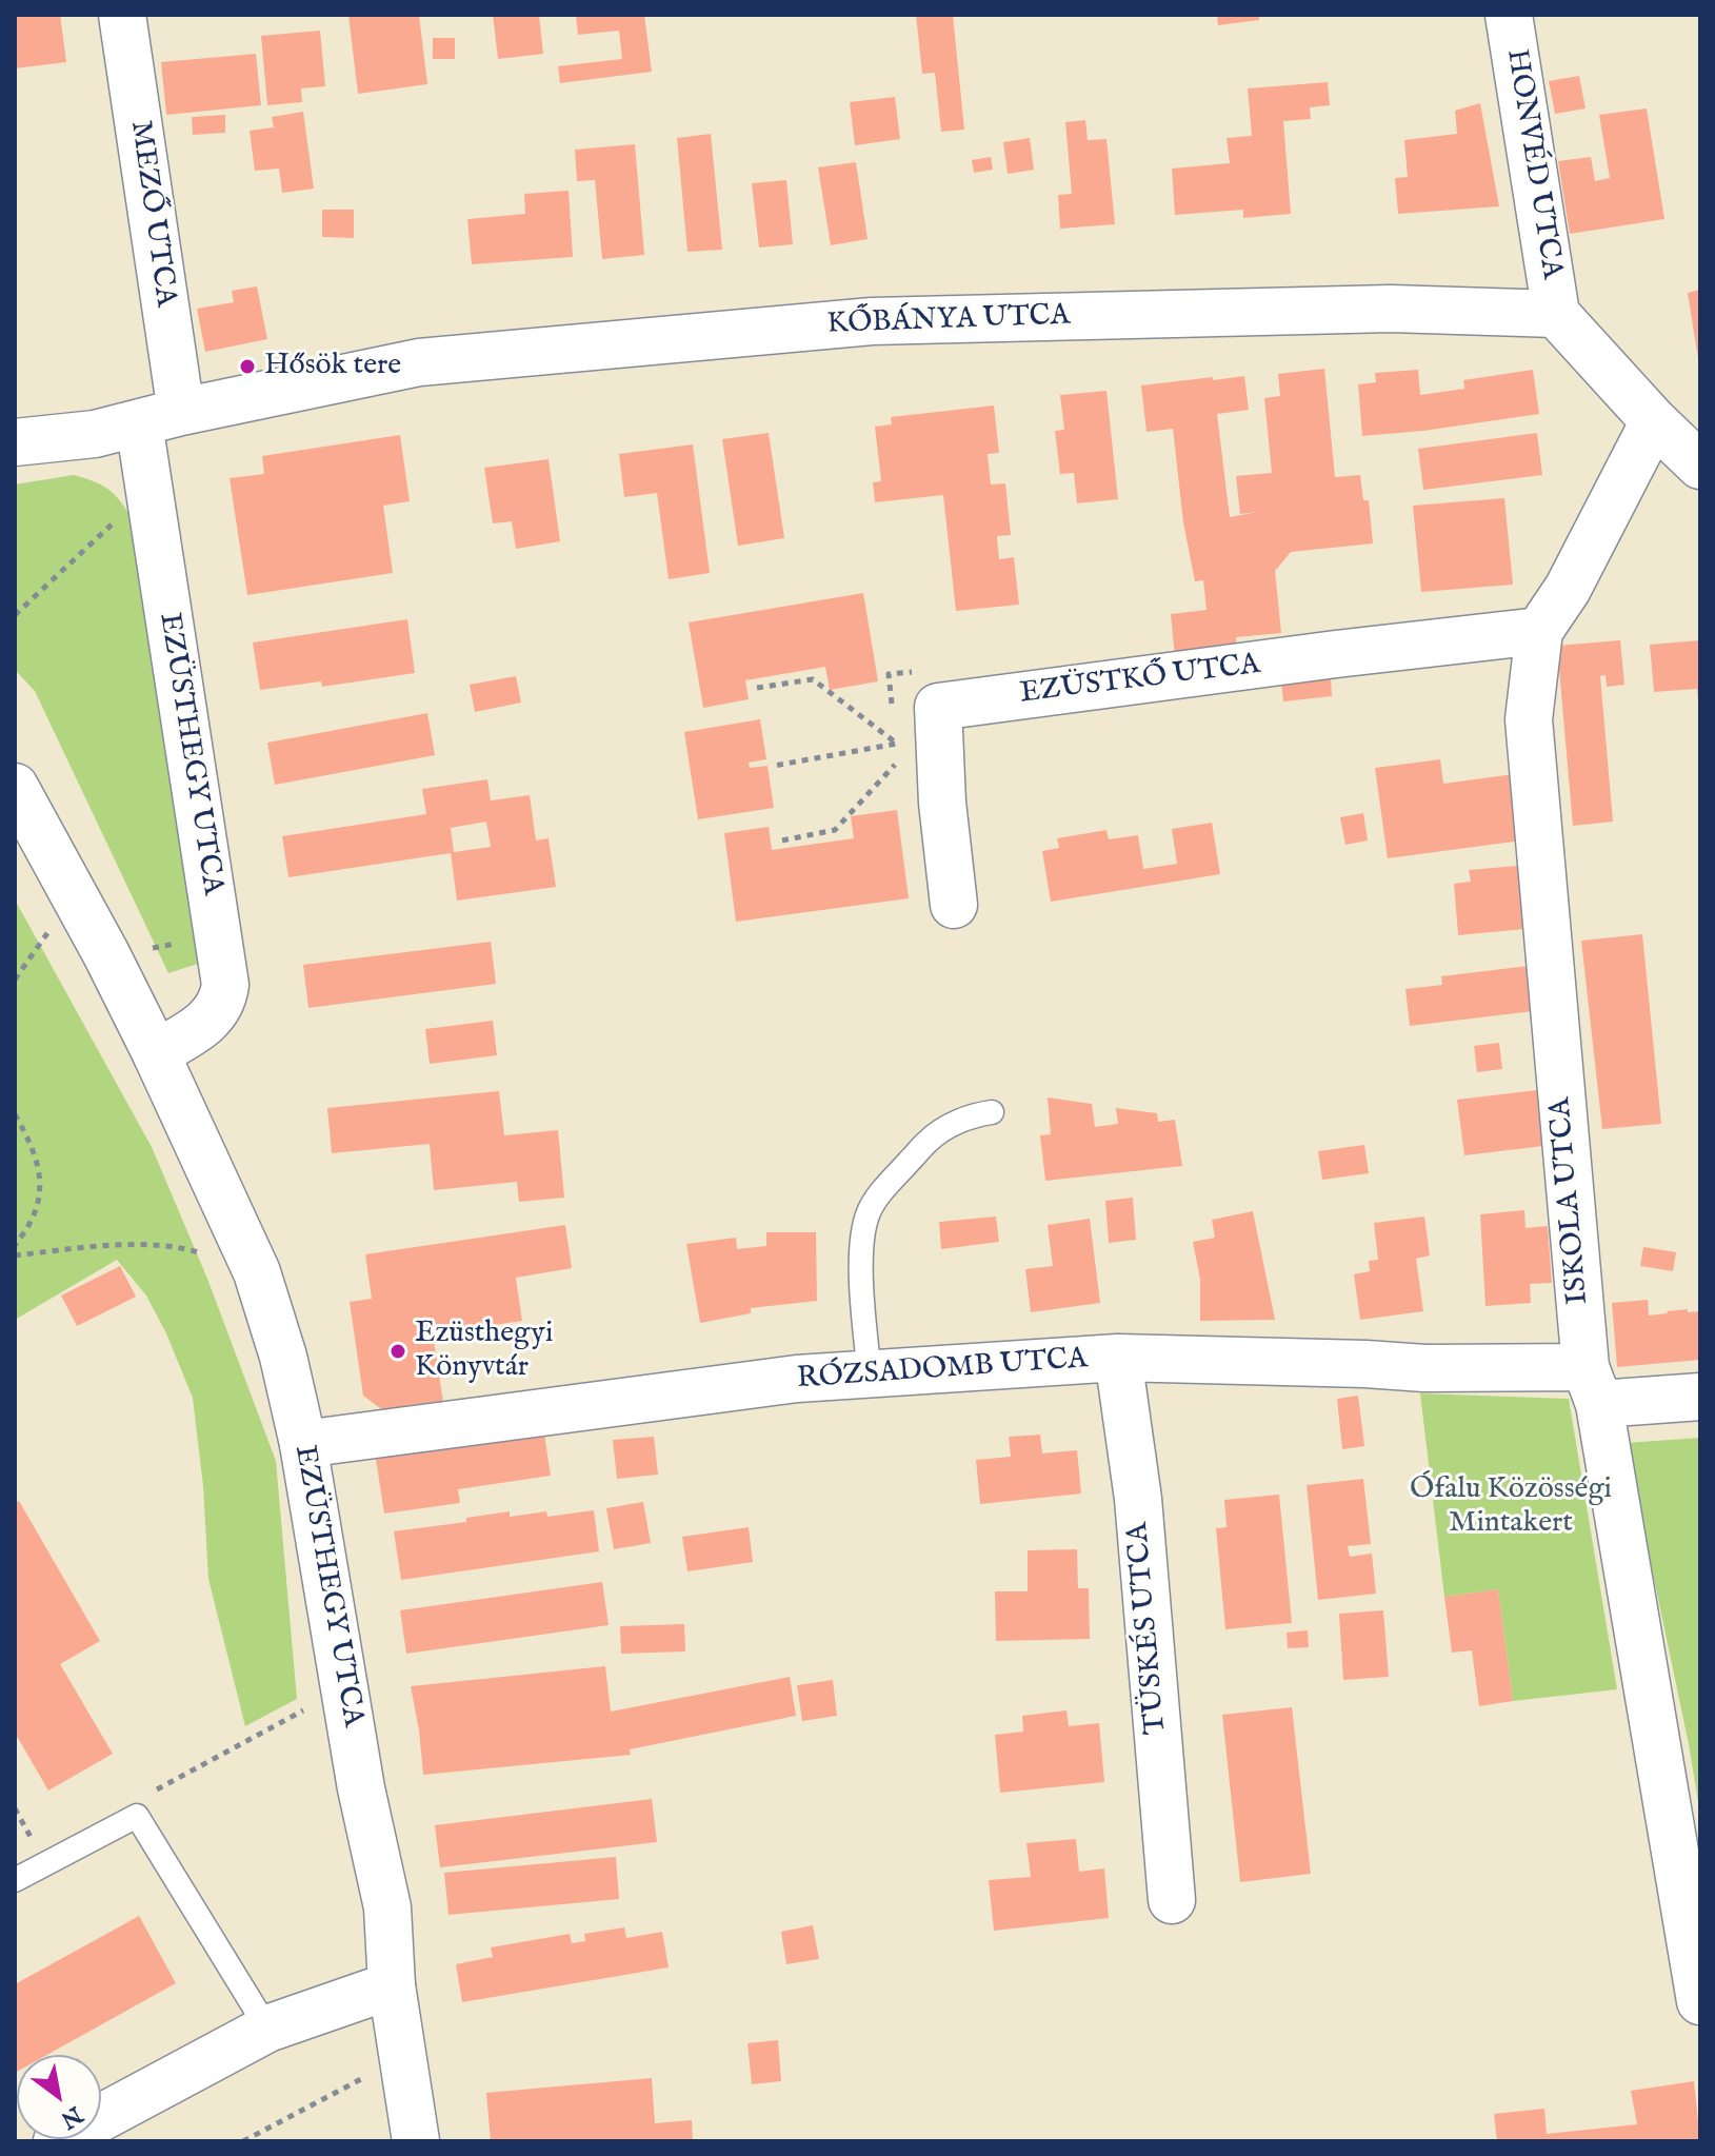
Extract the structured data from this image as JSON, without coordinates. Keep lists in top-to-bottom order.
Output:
{
  "streets": {
    "street": [
      "HONVÉD UTCA",
      "MEZŐ UTCA",
      "KŐBÁNYA UTCA",
      "EZÜSTKŐ UTCA",
      "EZÜSTHEGY UTCA",
      "ISKOLA UTCA",
      "RÓZSADOMB UTCA",
      "TÜSKÉS UTCA"
    ]
  },
  "crossings": [
    ["HONVÉD UTCA", "KŐBÁNYA UTCA"],
    ["MEZŐ UTCA", "KŐBÁNYA UTCA"],
    ["MEZŐ UTCA", "EZÜSTHEGY UTCA"],
    ["KŐBÁNYA UTCA", "EZÜSTHEGY UTCA"],
    ["EZÜSTKŐ UTCA", "ISKOLA UTCA"],
    ["EZÜSTHEGY UTCA", "RÓZSADOMB UTCA"],
    ["ISKOLA UTCA", "RÓZSADOMB UTCA"],
    ["RÓZSADOMB UTCA", "TÜSKÉS UTCA"]
  ],
  "parks": ["Ófalu Közösségi Mintakert"],
  "places": ["Hősök tere", "Ezüsthegyi Könyvtár"],
  "north": "bottom right"
}
